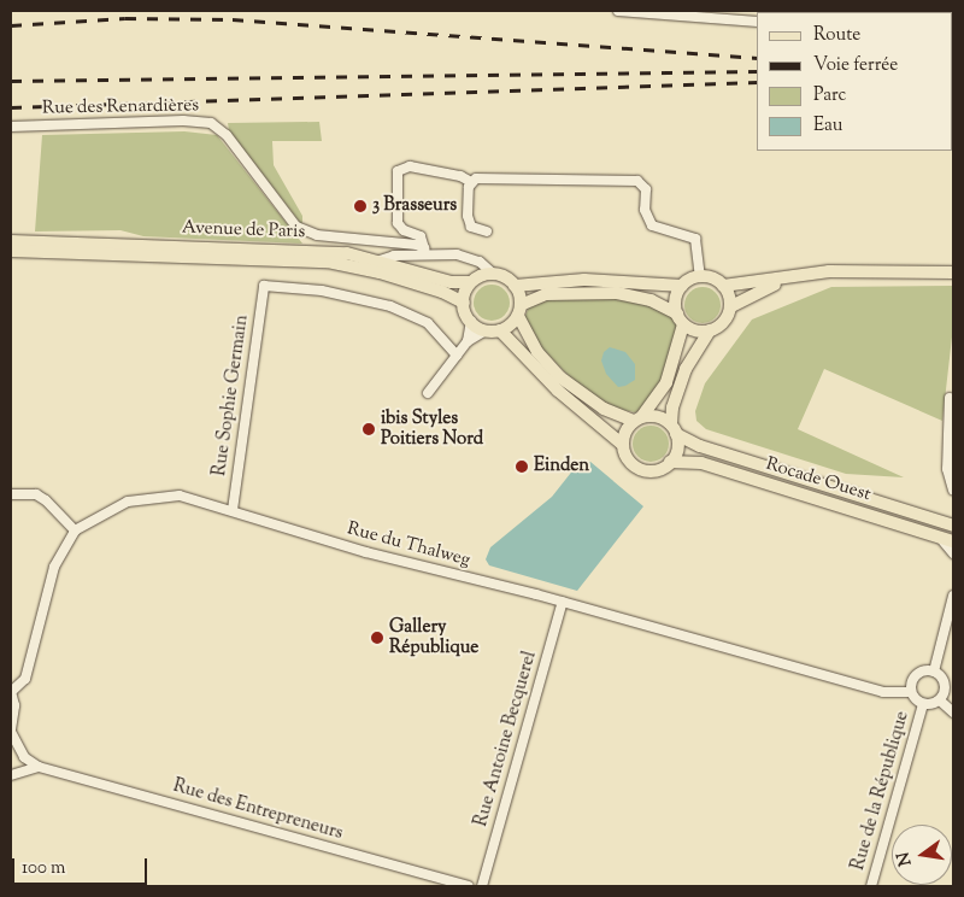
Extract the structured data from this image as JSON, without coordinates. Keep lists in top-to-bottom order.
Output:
{
  "streets": {
    "main road": ["Avenue de Paris", "Rocade Ouest"],
    "street": [
      "Rue des Renardières",
      "Rue Sophie Germain",
      "Rue du Thalweg",
      "Rue Antoine Becquerel",
      "Rue de la République",
      "Rue des Entrepreneurs"
    ]
  },
  "crossings": [
    ["Rue des Renardières", "Avenue de Paris"],
    ["Rue Sophie Germain", "Rue du Thalweg"],
    ["Rue du Thalweg", "Rue Antoine Becquerel"],
    ["Rue du Thalweg", "Rue de la République"]
  ],
  "places": [
    "3 Brasseurs",
    "ibis Styles Poitiers Nord",
    "Einden",
    "Gallery République"
  ],
  "legend": [
    "Route",
    "Voie ferrée",
    "Parc",
    "Eau"
  ],
  "scale_bar": "100 m",
  "north": "left"
}
